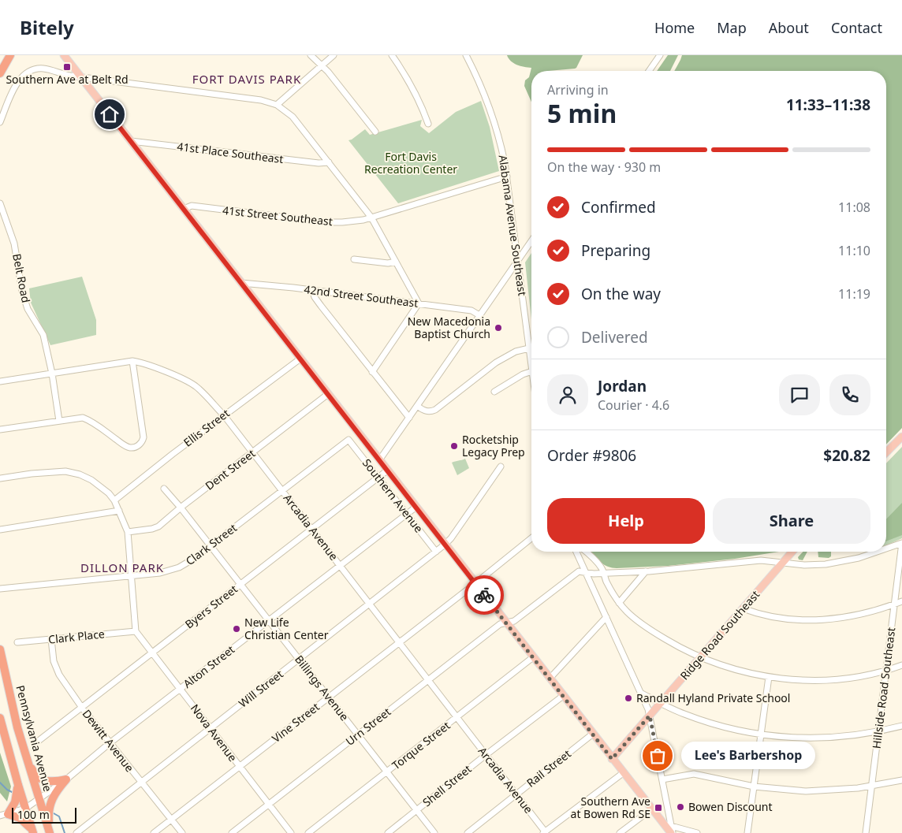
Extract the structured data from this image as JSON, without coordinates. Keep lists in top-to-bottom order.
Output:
{
  "streets": {
    "highway": ["Pennsylvania Avenue"],
    "main road": ["Ridge Road Southeast"],
    "street": [
      "41st Place Southeast",
      "41st Street Southeast",
      "Alabama Avenue Southeast",
      "Belt Road",
      "42nd Street Southeast",
      "Ellis Street",
      "Dent Street",
      "Southern Avenue",
      "Arcadia Avenue",
      "Clark Street",
      "Byers Street",
      "Clark Place",
      "Alton Street",
      "Billings Avenue",
      "Hillside Road Southeast",
      "Will Street",
      "Vine Street",
      "Urn Street",
      "Nova Avenue",
      "Dewitt Avenue",
      "Torque Street",
      "Rail Street",
      "Shell Street"
    ]
  },
  "crossings": [
    ["41st Street Southeast", "Alabama Avenue Southeast"],
    ["Belt Road", "Arcadia Avenue"],
    ["Ellis Street", "Arcadia Avenue"],
    ["Dent Street", "Arcadia Avenue"],
    ["Dent Street", "Billings Avenue"],
    ["Southern Avenue", "Clark Street"],
    ["Southern Avenue", "Byers Street"],
    ["Southern Avenue", "Alton Street"],
    ["Southern Avenue", "Will Street"],
    ["Arcadia Avenue", "Clark Street"],
    ["Arcadia Avenue", "Byers Street"],
    ["Arcadia Avenue", "Alton Street"],
    ["Arcadia Avenue", "Will Street"],
    ["Arcadia Avenue", "Vine Street"],
    ["Arcadia Avenue", "Urn Street"],
    ["Arcadia Avenue", "Torque Street"],
    ["Arcadia Avenue", "Rail Street"],
    ["Arcadia Avenue", "Shell Street"],
    ["Clark Street", "Billings Avenue"],
    ["Byers Street", "Billings Avenue"],
    ["Byers Street", "Nova Avenue"],
    ["Byers Street", "Dewitt Avenue"],
    ["Clark Place", "Nova Avenue"],
    ["Clark Place", "Dewitt Avenue"],
    ["Alton Street", "Billings Avenue"],
    ["Alton Street", "Nova Avenue"],
    ["Alton Street", "Pennsylvania Avenue"],
    ["Alton Street", "Dewitt Avenue"],
    ["Billings Avenue", "Will Street"],
    ["Billings Avenue", "Vine Street"],
    ["Billings Avenue", "Urn Street"],
    ["Billings Avenue", "Torque Street"],
    ["Billings Avenue", "Shell Street"],
    ["Will Street", "Nova Avenue"],
    ["Will Street", "Dewitt Avenue"],
    ["Vine Street", "Nova Avenue"],
    ["Vine Street", "Dewitt Avenue"],
    ["Urn Street", "Nova Avenue"]
  ],
  "districts": ["FORT DAVIS PARK", "DILLON PARK"],
  "parks": ["Fort Davis Recreation Center"],
  "places": {
    "transit": ["Southern Ave at Belt Rd", "Southern Ave at Bowen Rd SE"],
    "other": [
      "New Macedonia Baptist Church",
      "Rocketship Legacy Prep",
      "New Life Christian Center",
      "Randall Hyland Private School",
      "Lee's Barbershop",
      "Bowen Discount"
    ]
  },
  "scale_bar": "100 m",
  "page": {
    "header": "Bitely",
    "nav": [
      "Home",
      "Map",
      "About",
      "Contact"
    ],
    "heading": ["5 min", "Arriving in", "11:33–11:38"],
    "panel": [
      "Jordan",
      "Courier · 4.6",
      "Order #9806",
      "$20.82"
    ],
    "bar": "On the way · 930 m",
    "list": [
      ["Confirmed", "11:08"],
      ["Preparing", "11:10"],
      ["On the way", "11:19"],
      "Delivered"
    ],
    "buttons": ["Help", "Share"],
    "bubble": "Lee's Barbershop",
    "scale": "100 m"
  }
}
